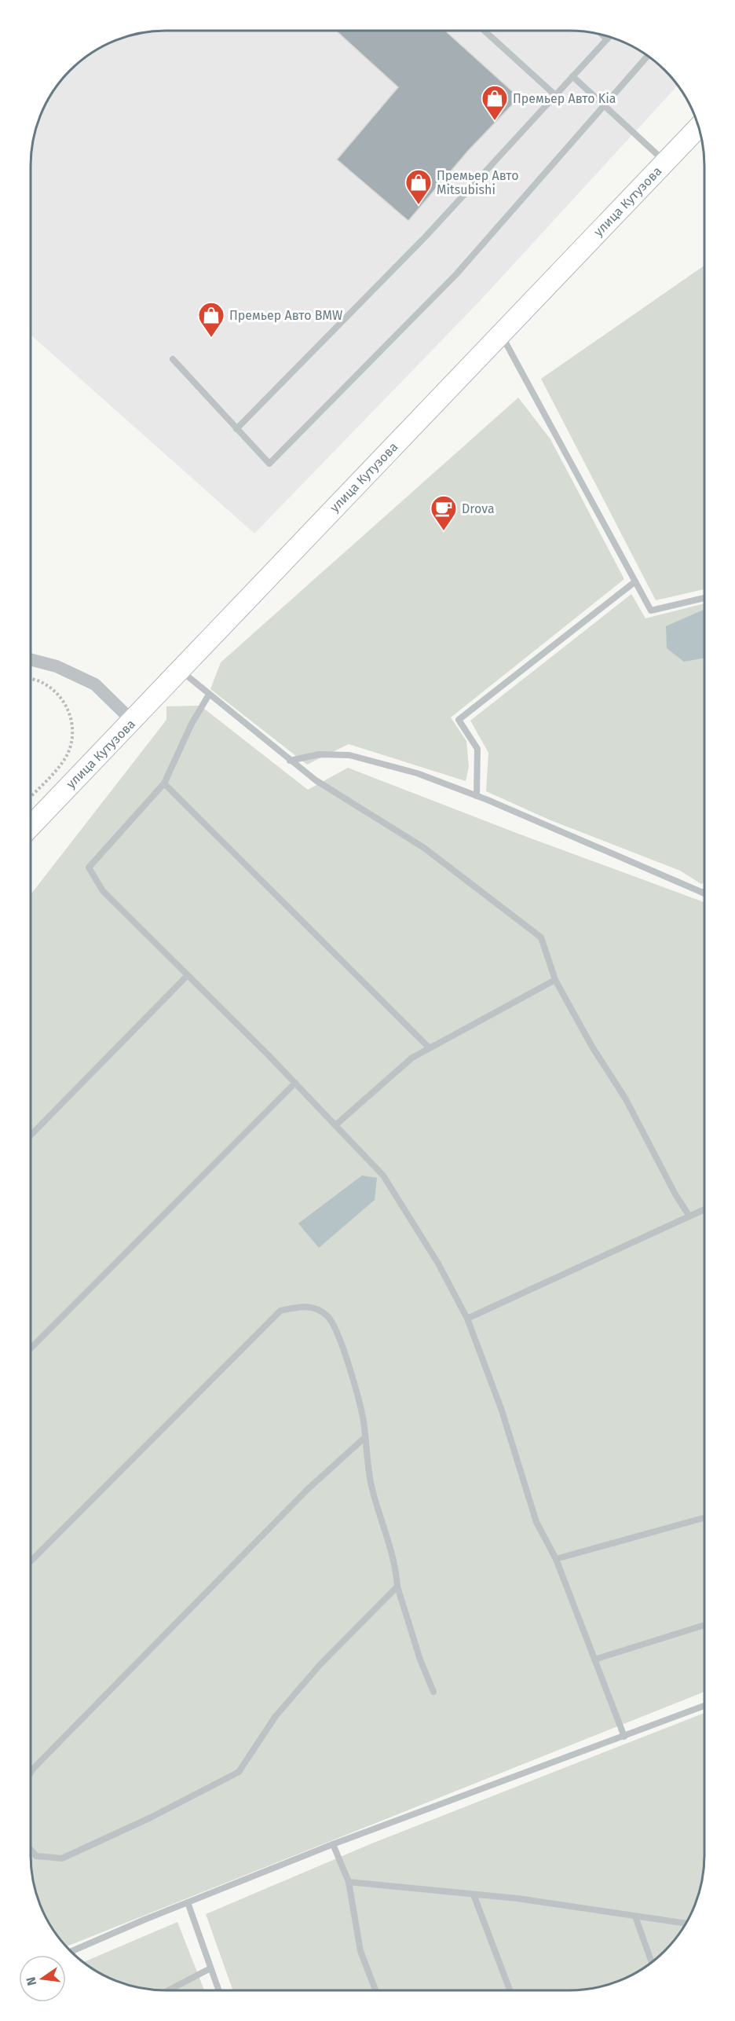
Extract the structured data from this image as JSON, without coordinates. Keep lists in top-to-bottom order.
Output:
{
  "streets": {
    "main road": ["улица Кутузова"]
  },
  "places": {
    "shop": ["Премьер Авто Kia", "Премьер Авто Mitsubishi", "Премьер Авто BMW"],
    "cafe": ["Drova"]
  },
  "north": "left"
}
